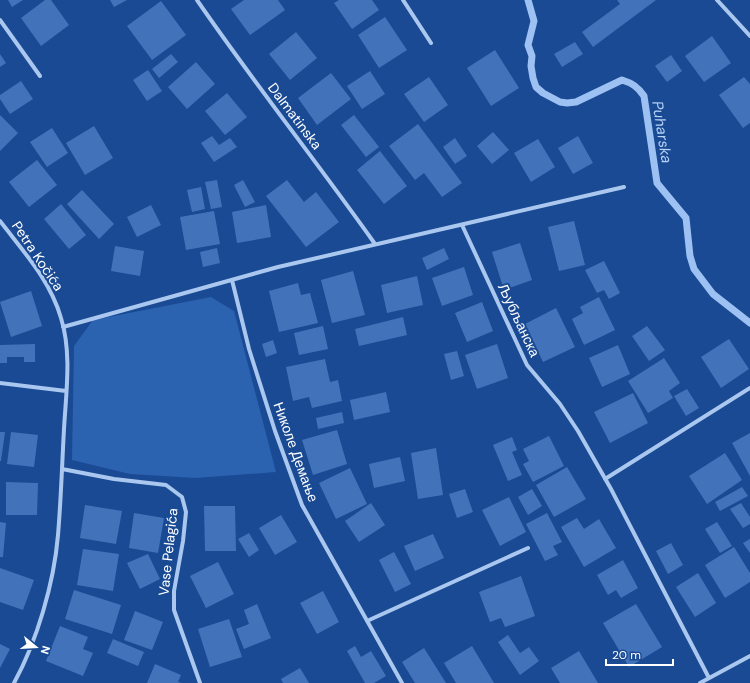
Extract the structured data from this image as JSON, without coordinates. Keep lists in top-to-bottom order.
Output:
{
  "streets": {
    "street": [
      "Dalmatinska",
      "Petra Kočića",
      "Љубљанска",
      "Николе Демање",
      "Vase Pelagića"
    ]
  },
  "crossings": [
    ["Petra Kočića", "Vase Pelagića"]
  ],
  "water": ["Puharska"],
  "scale_bar": "20 m",
  "north": "right"
}
